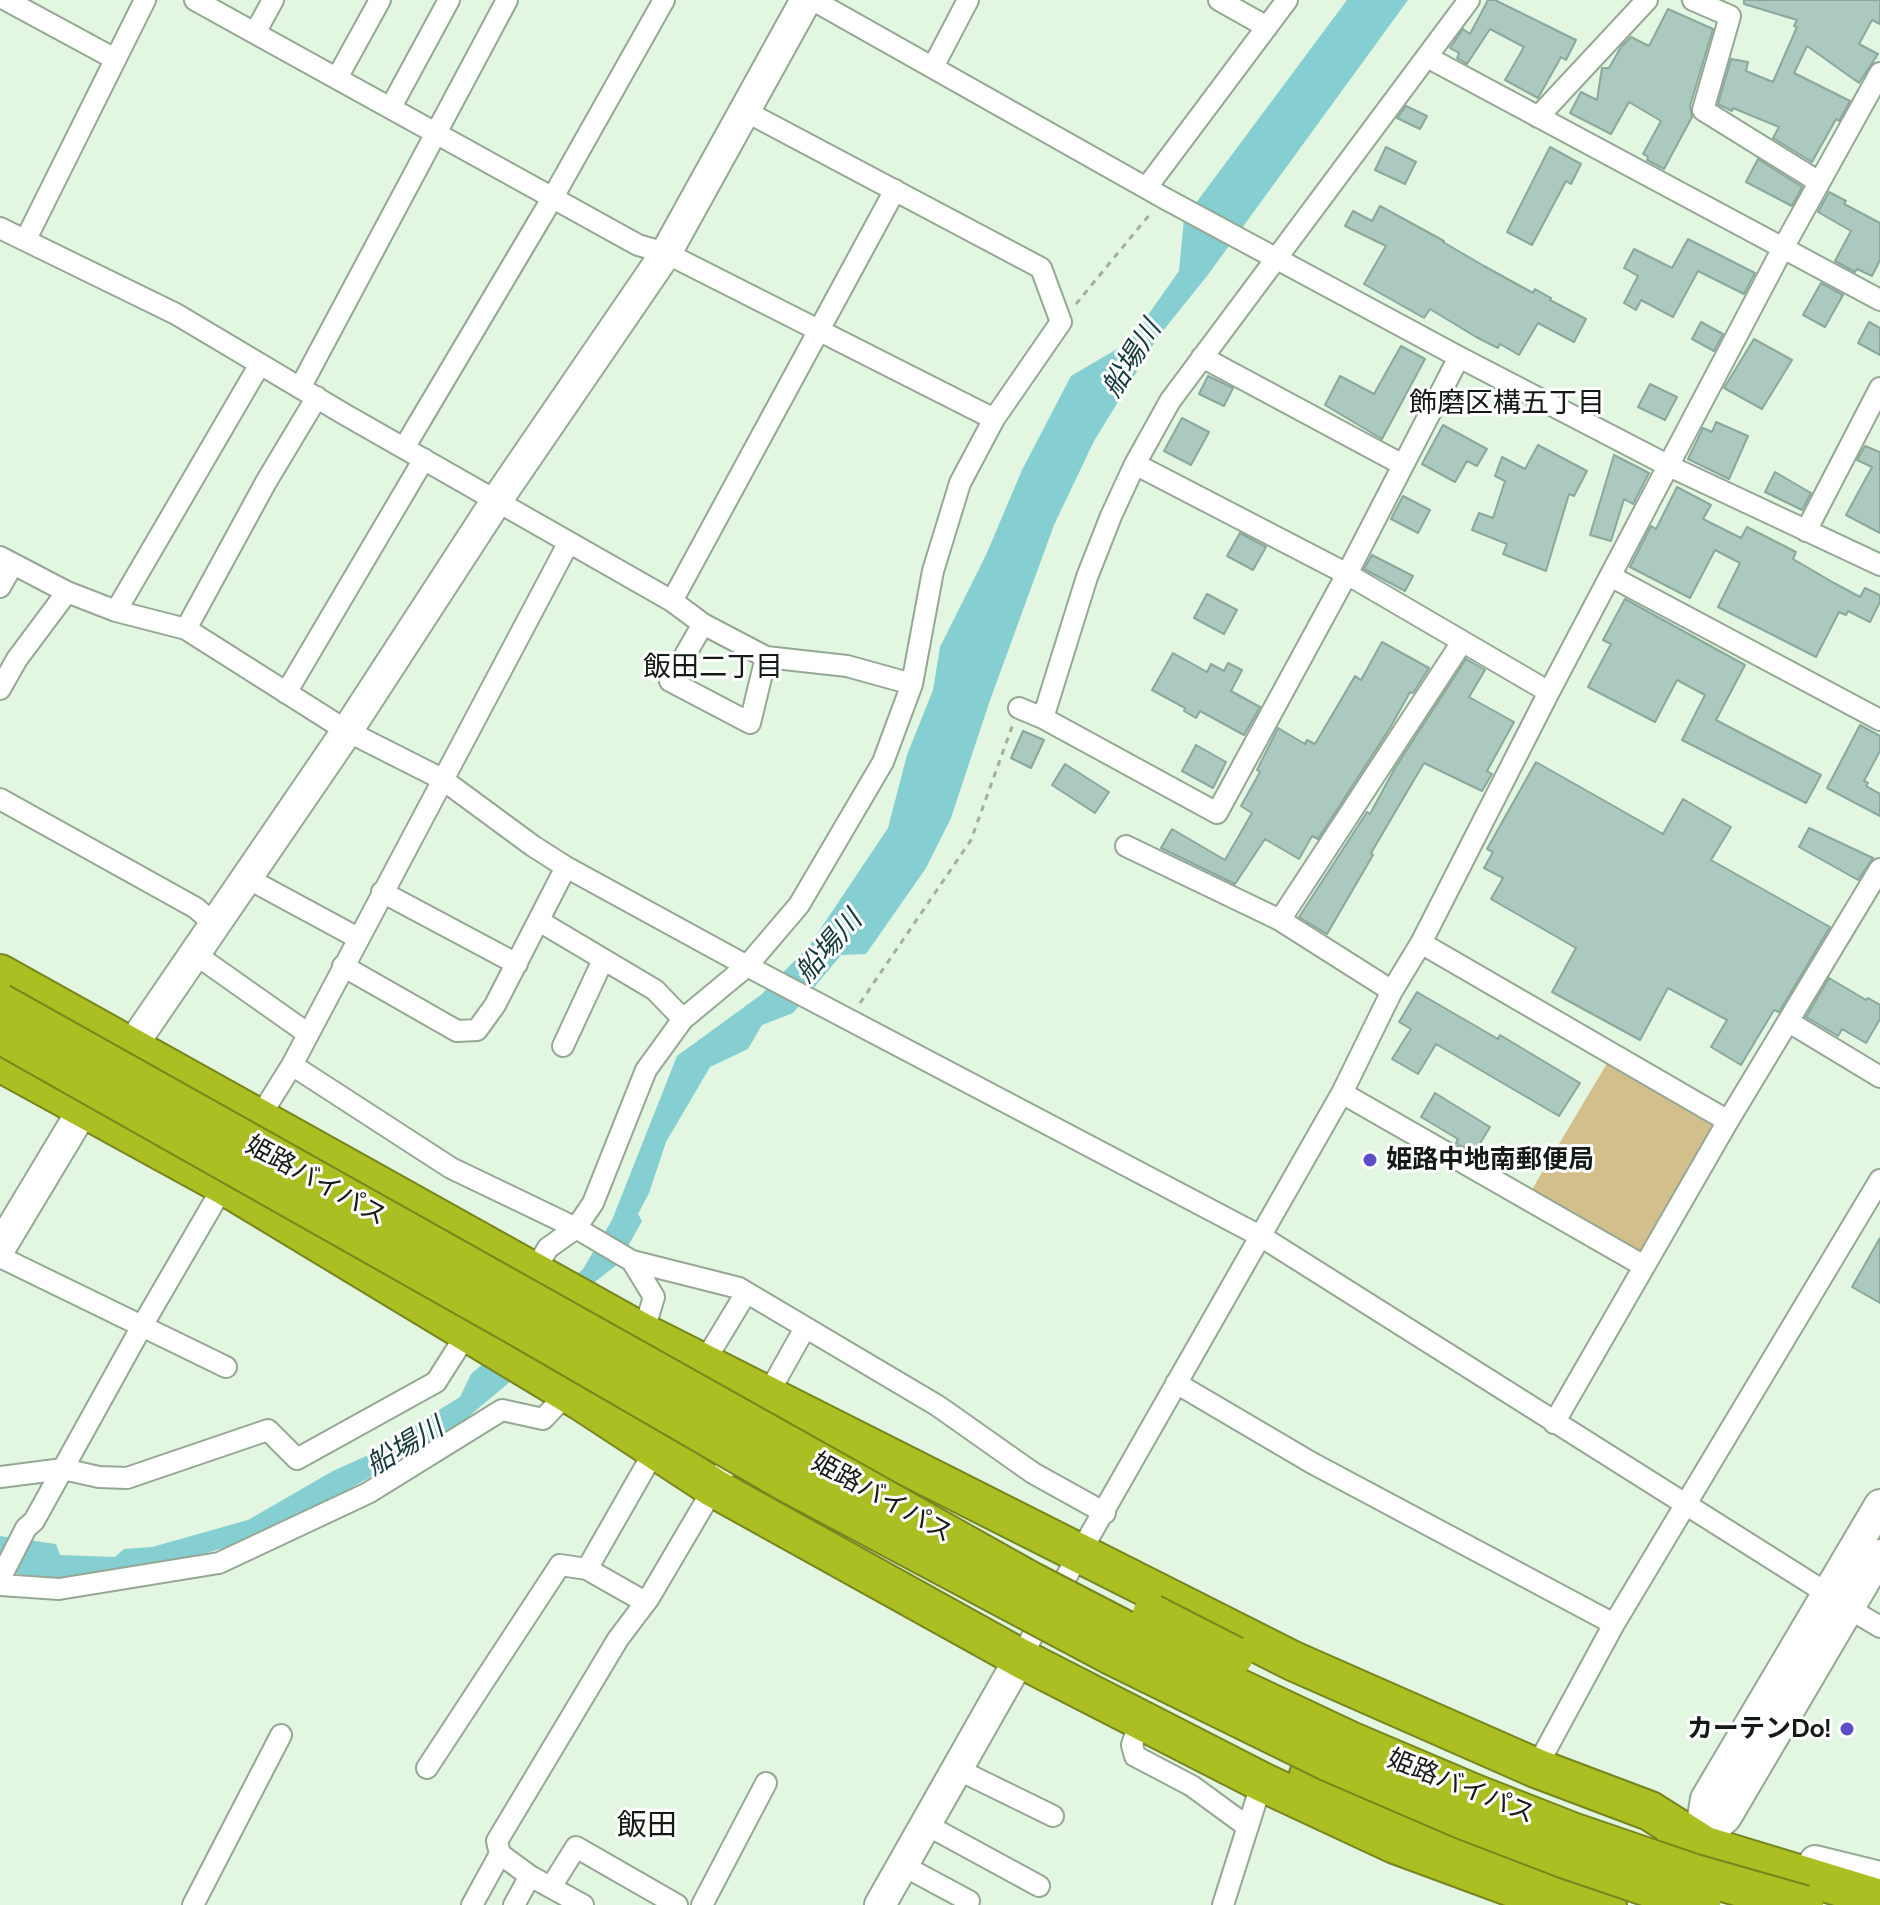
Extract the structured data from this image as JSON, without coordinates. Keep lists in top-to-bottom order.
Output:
{
  "streets": {
    "highway": ["姫路バイパス"]
  },
  "districts": ["飾磨区構五丁目", "飯田二丁目", "飯田"],
  "water": ["船場川"],
  "places": ["姫路中地南郵便局", "カーテンDo!"]
}
